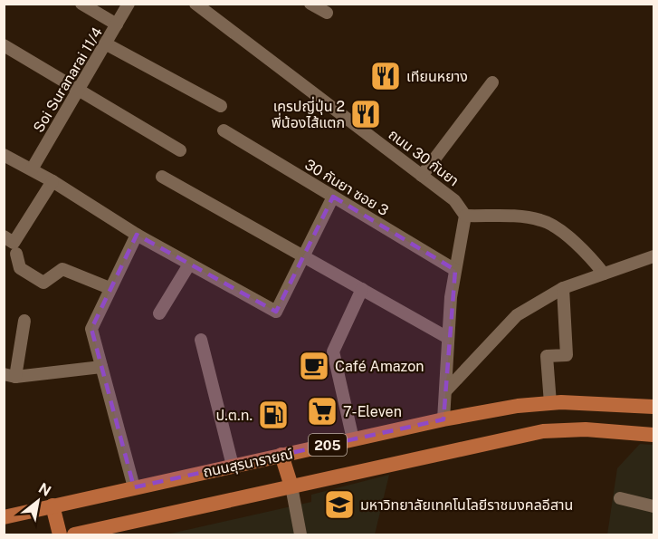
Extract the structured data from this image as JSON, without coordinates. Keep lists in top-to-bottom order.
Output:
{
  "streets": {
    "main road": ["205", "ถนนสุรนารายณ์"],
    "street": ["Soi Suranarai 11/4", "ถนน 30 กันยา", "30 กันยา ซอย 3"]
  },
  "places": {
    "restaurant": ["เทียนหยาง", "เครปญี่ปุ่น 2 พี่น้องไส้แตก"],
    "cafe": ["Café Amazon"],
    "supermarket": ["7-Eleven"],
    "fuel station": ["ป.ต.ท."],
    "school or university": ["มหาวิทยาลัยเทคโนโลยีราชมงคลอีสาน"]
  },
  "north": "top right"
}
